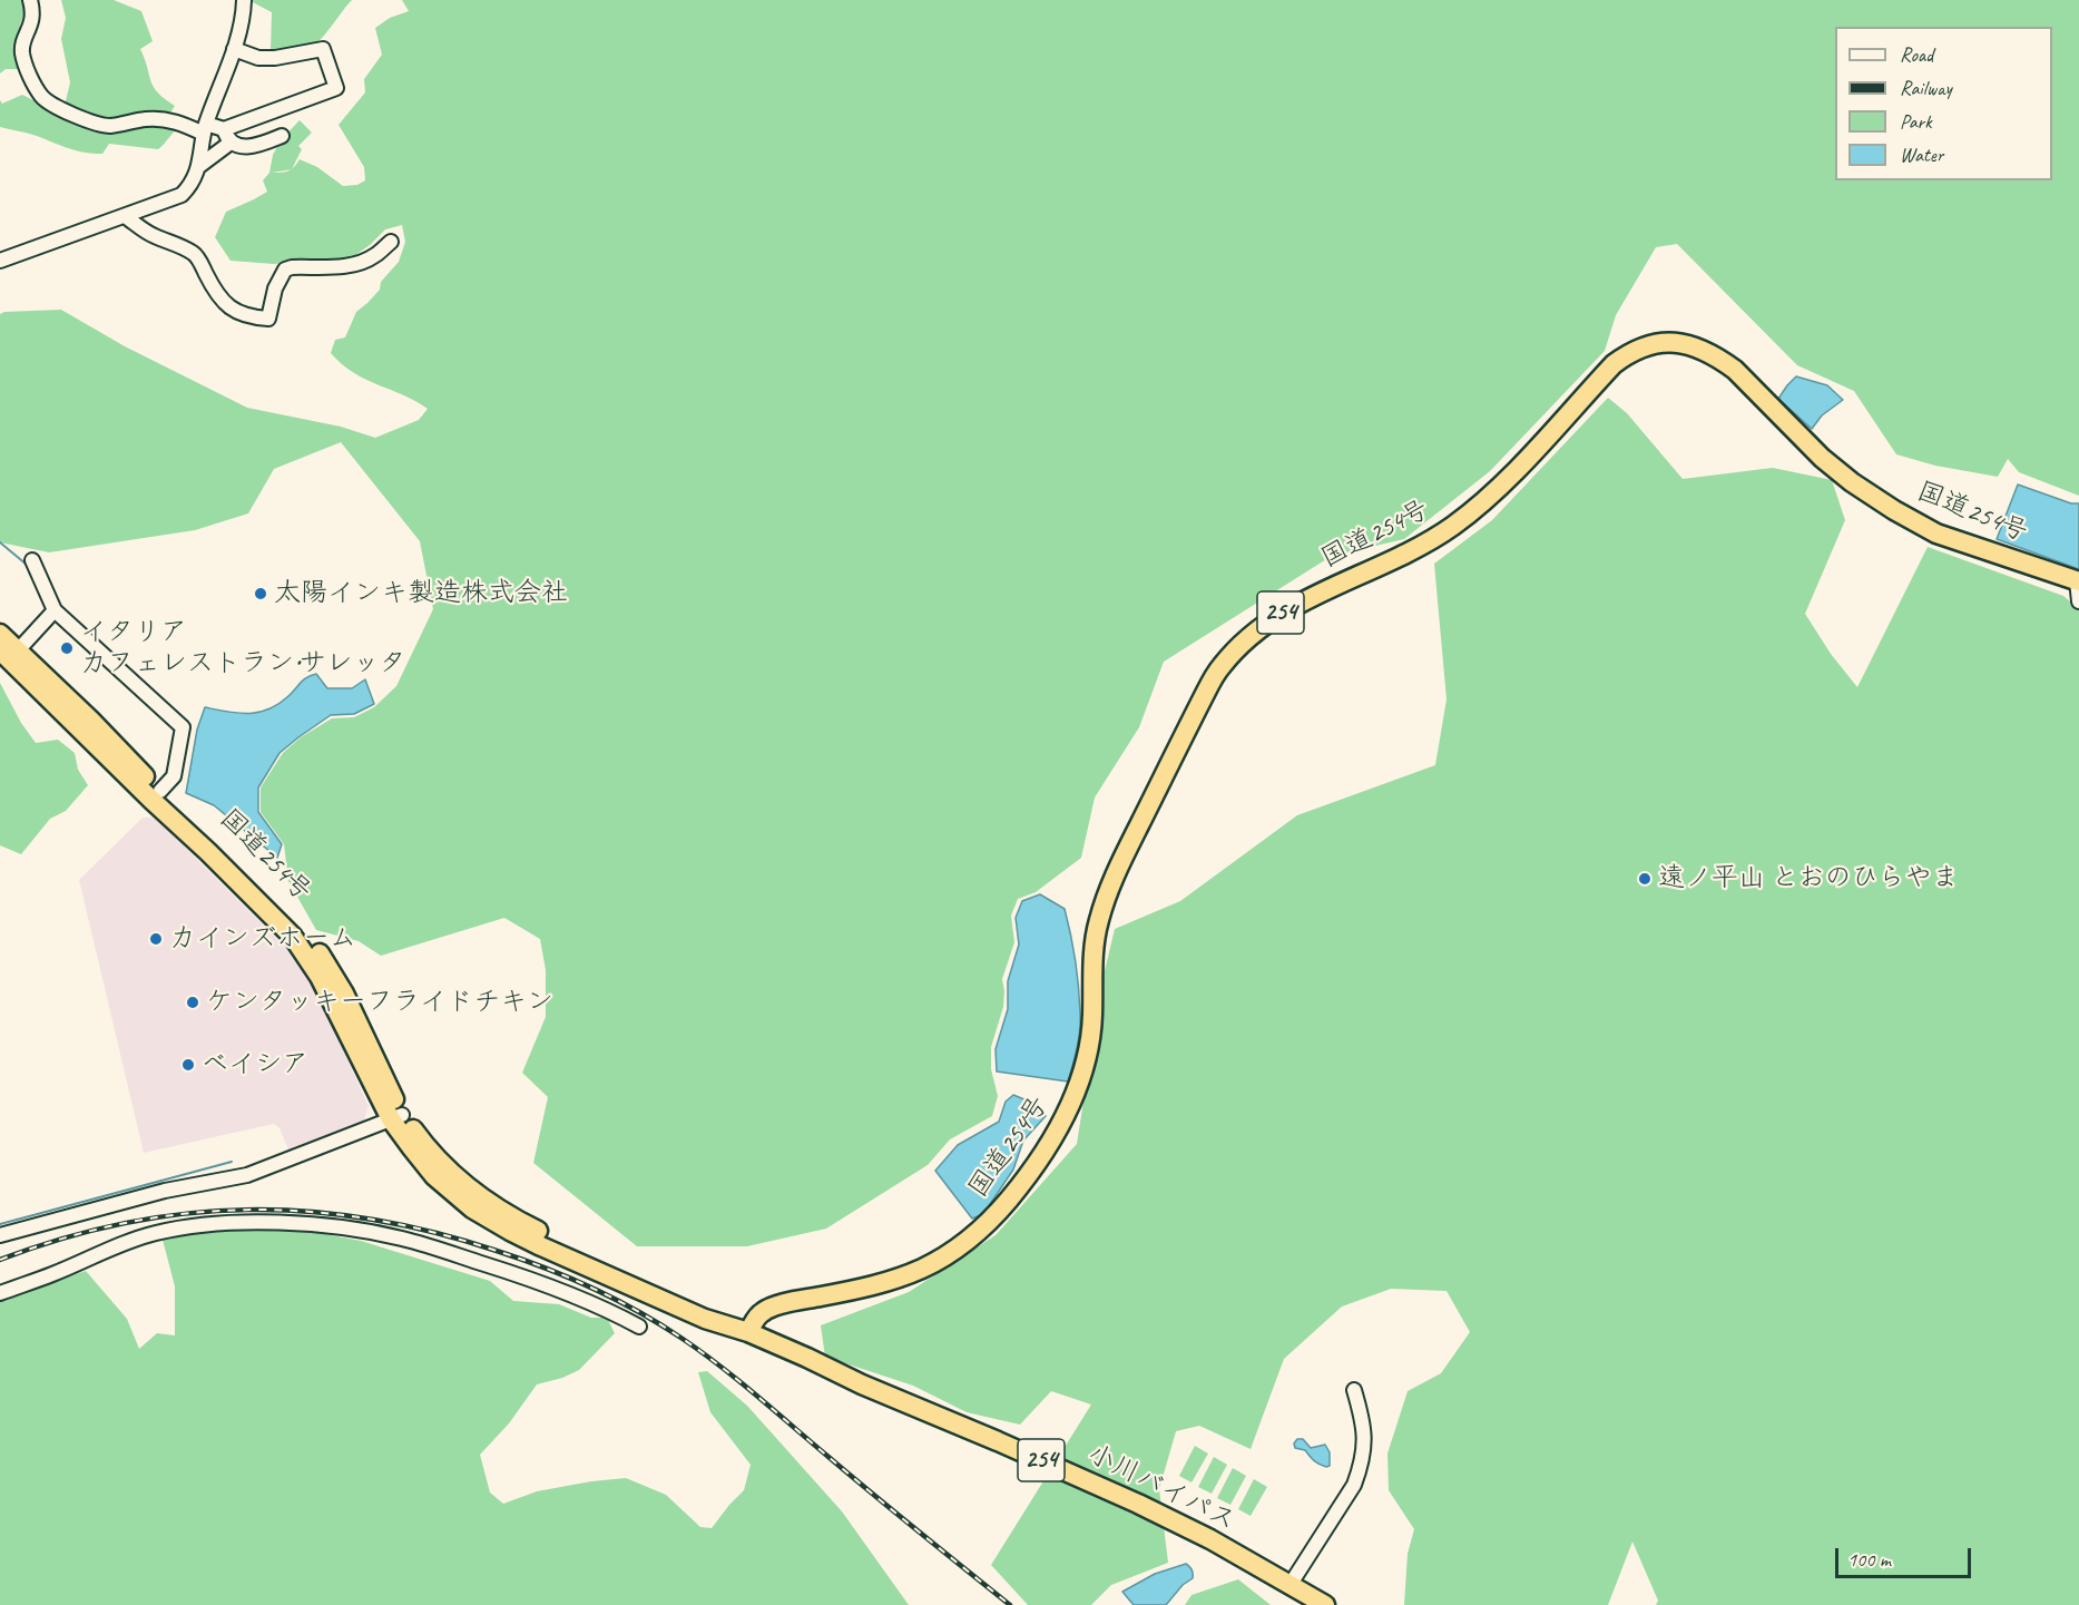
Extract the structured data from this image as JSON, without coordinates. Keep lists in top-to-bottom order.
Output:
{
  "streets": {
    "highway": ["国道254号", "254", "小川バイパス"]
  },
  "crossings": [
    ["国道254号", "小川バイパス"]
  ],
  "places": [
    "太陽インキ製造株式会社",
    "イタリア カフェレストラン•サレッタ",
    "遠ノ平山 とおのひらやま",
    "カインズホーム",
    "ケンタッキーフライドチキン",
    "ベイシア"
  ],
  "legend": [
    "Road",
    "Railway",
    "Park",
    "Water"
  ],
  "scale_bar": "100 m"
}
